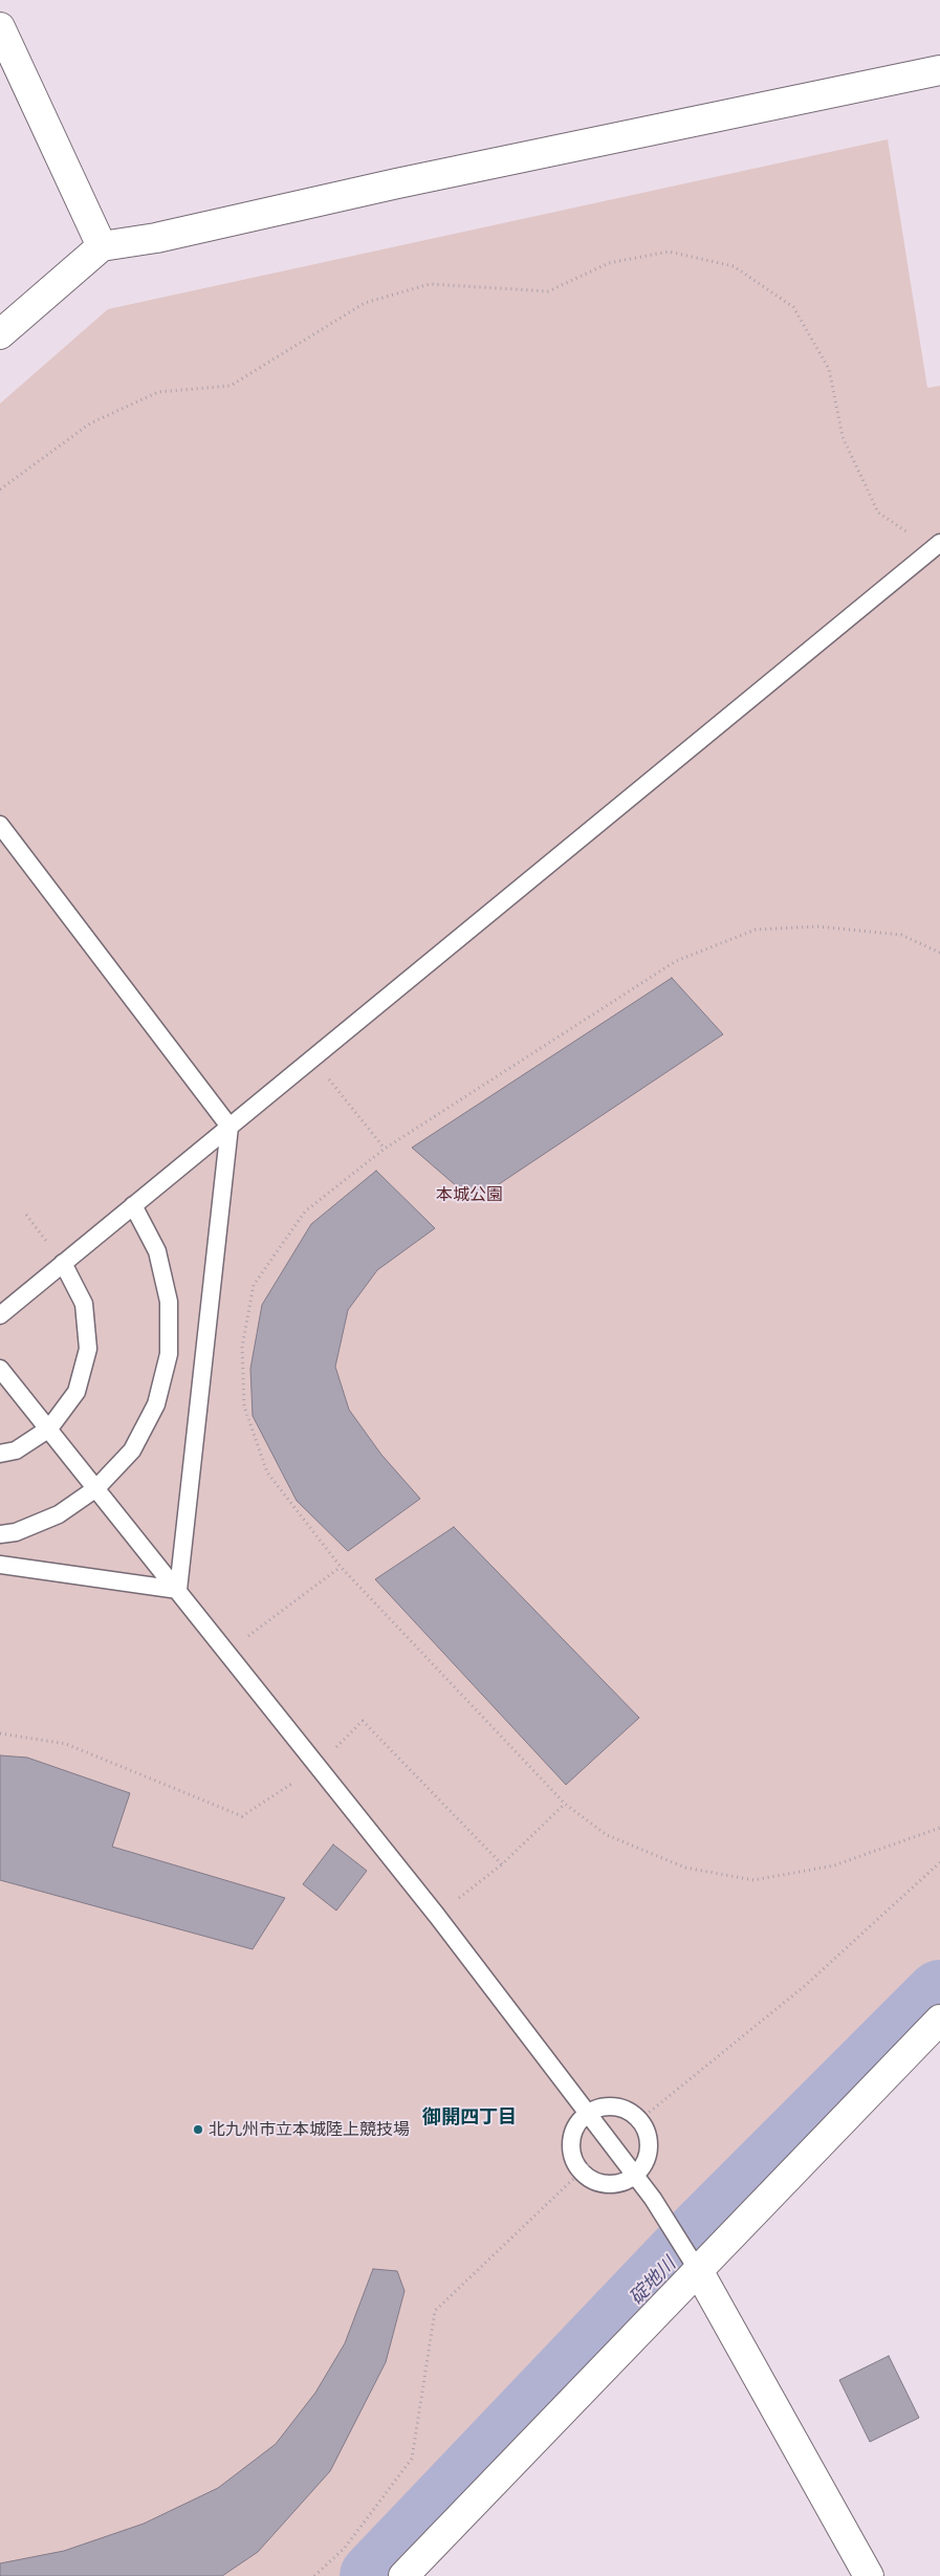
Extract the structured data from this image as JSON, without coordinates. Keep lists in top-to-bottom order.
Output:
{
  "districts": ["御開四丁目"],
  "water": ["碇地川"],
  "parks": ["本城公園"],
  "places": ["北九州市立本城陸上競技場"]
}
